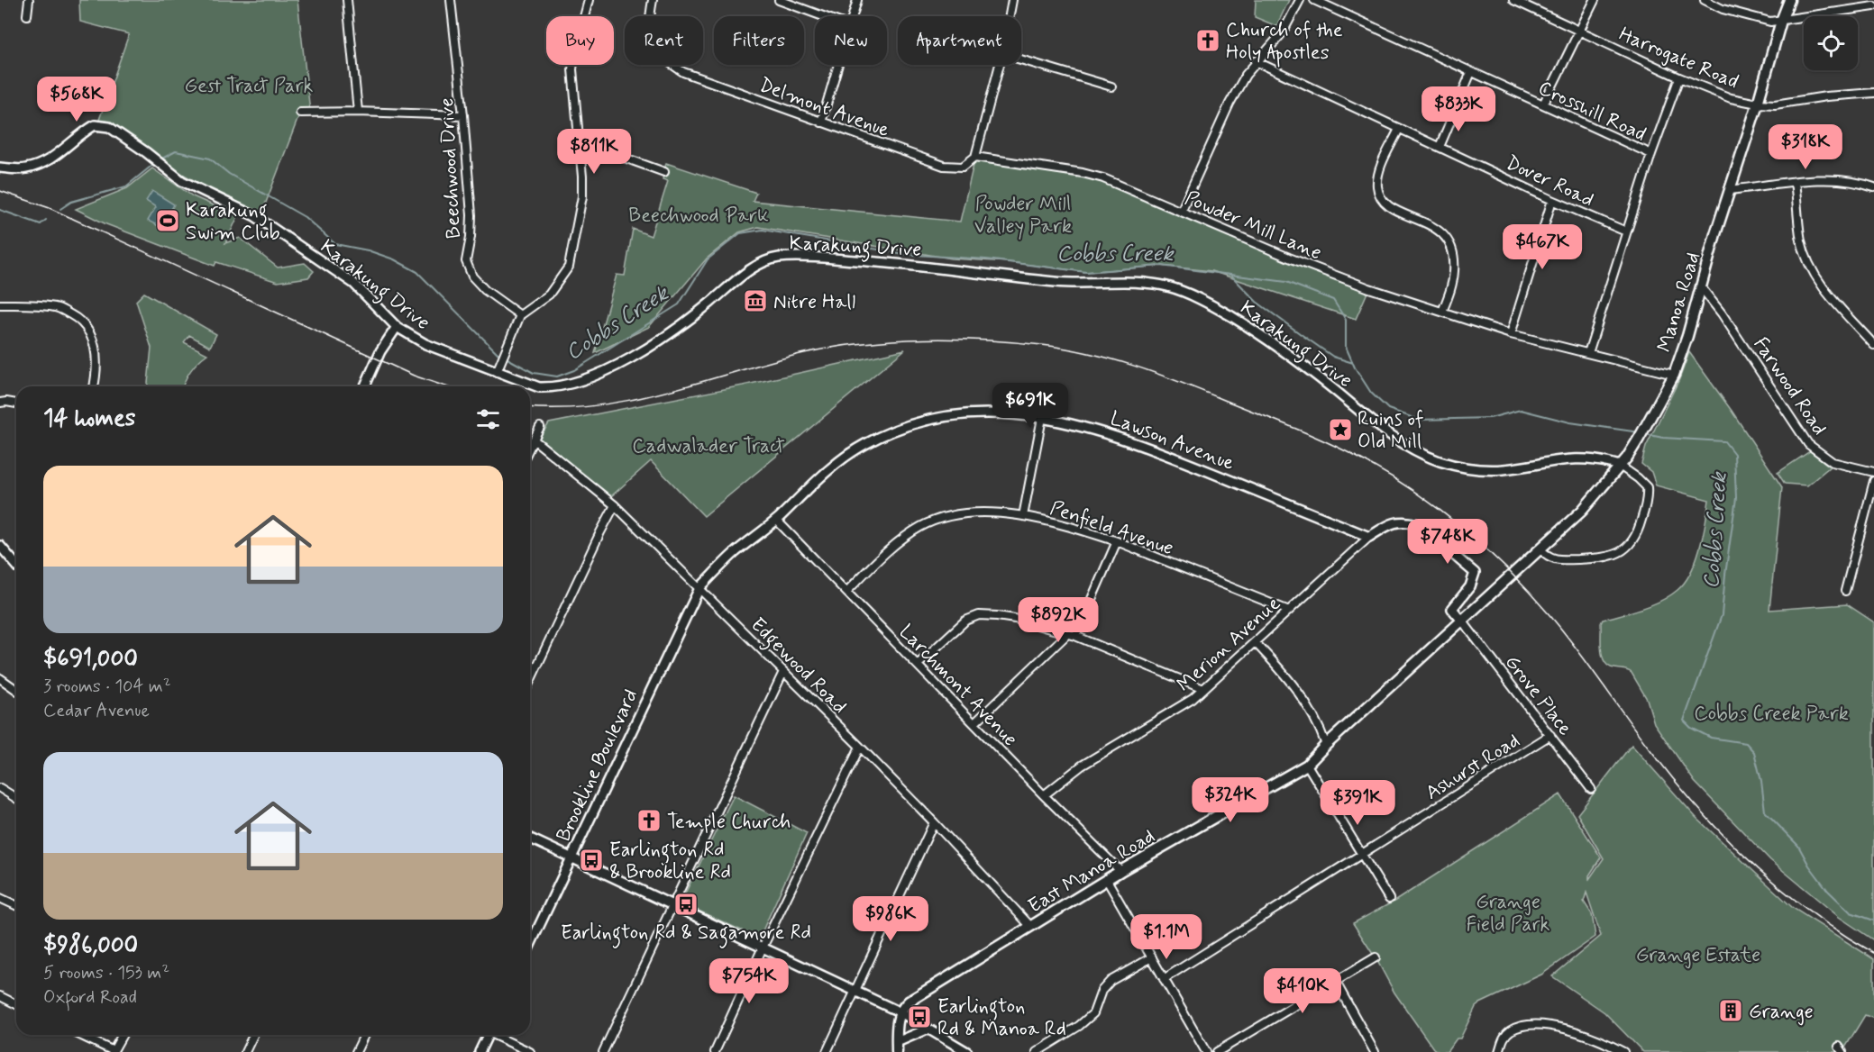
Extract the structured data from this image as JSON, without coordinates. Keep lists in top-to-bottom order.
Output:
{
  "streets": {
    "main road": ["Manoa Road", "East Manoa Road"],
    "street": [
      "Harrogate Road",
      "Delmont Avenue",
      "Crosshill Road",
      "Beechwood Drive",
      "Dover Road",
      "Powder Mill Lane",
      "Karakung Drive",
      "Farwood Road",
      "Lawson Avenue",
      "Penfield Avenue",
      "Merion Avenue",
      "Edgewood Road",
      "Larchmont Avenue",
      "Grove Place",
      "Brookline Boulevard",
      "Ashurst Road"
    ]
  },
  "crossings": [
    ["Harrogate Road", "Manoa Road"],
    ["Delmont Avenue", "Powder Mill Lane"],
    ["Powder Mill Lane", "Manoa Road"],
    ["Karakung Drive", "Manoa Road"],
    ["Manoa Road", "Farwood Road"],
    ["Manoa Road", "East Manoa Road"],
    ["Lawson Avenue", "Merion Avenue"],
    ["Lawson Avenue", "Edgewood Road"],
    ["Lawson Avenue", "Larchmont Avenue"],
    ["Lawson Avenue", "Brookline Boulevard"],
    ["Penfield Avenue", "Merion Avenue"],
    ["Penfield Avenue", "Larchmont Avenue"],
    ["Merion Avenue", "Larchmont Avenue"],
    ["Edgewood Road", "Brookline Boulevard"],
    ["Edgewood Road", "East Manoa Road"],
    ["Larchmont Avenue", "East Manoa Road"],
    ["Grove Place", "Ashurst Road"],
    ["Grove Place", "East Manoa Road"]
  ],
  "water": ["Cobbs Creek"],
  "parks": [
    "Gest Tract Park",
    "Powder Mill Valley Park",
    "Beechwood Park",
    "Cadwalader Tract",
    "Cobbs Creek Park",
    "Grange Field Park",
    "Grange Estate"
  ],
  "places": {
    "church": ["Church of the Holy Apostles", "Temple Church"],
    "sports": ["Karakung Swim Club"],
    "museum": ["Nitre Hall"],
    "place": ["Ruins of Old Mill"],
    "bus stop": ["Earlington Rd & Brookline Rd", "Earlington Rd & Sagamore Rd", "Earlington Rd & Manoa Rd"],
    "building": ["Grange"]
  },
  "page": {
    "chip": [
      "Buy",
      "Rent",
      "Filters",
      "New",
      "Apartment"
    ],
    "price": [
      "$568K",
      "$833K",
      "$318K",
      "$811K",
      "$467K",
      "$691K",
      "$748K",
      "$892K",
      "$324K",
      "$391K",
      "$986K",
      "$1.1M",
      "$754K",
      "$410K"
    ],
    "heading": "14 homes",
    "list": [
      {
        "name": "$691,000",
        "note": "3 rooms · 104 m² · Cedar Avenue"
      },
      {
        "name": "$986,000",
        "note": "5 rooms · 153 m² · Oxford Road"
      }
    ]
  }
}
